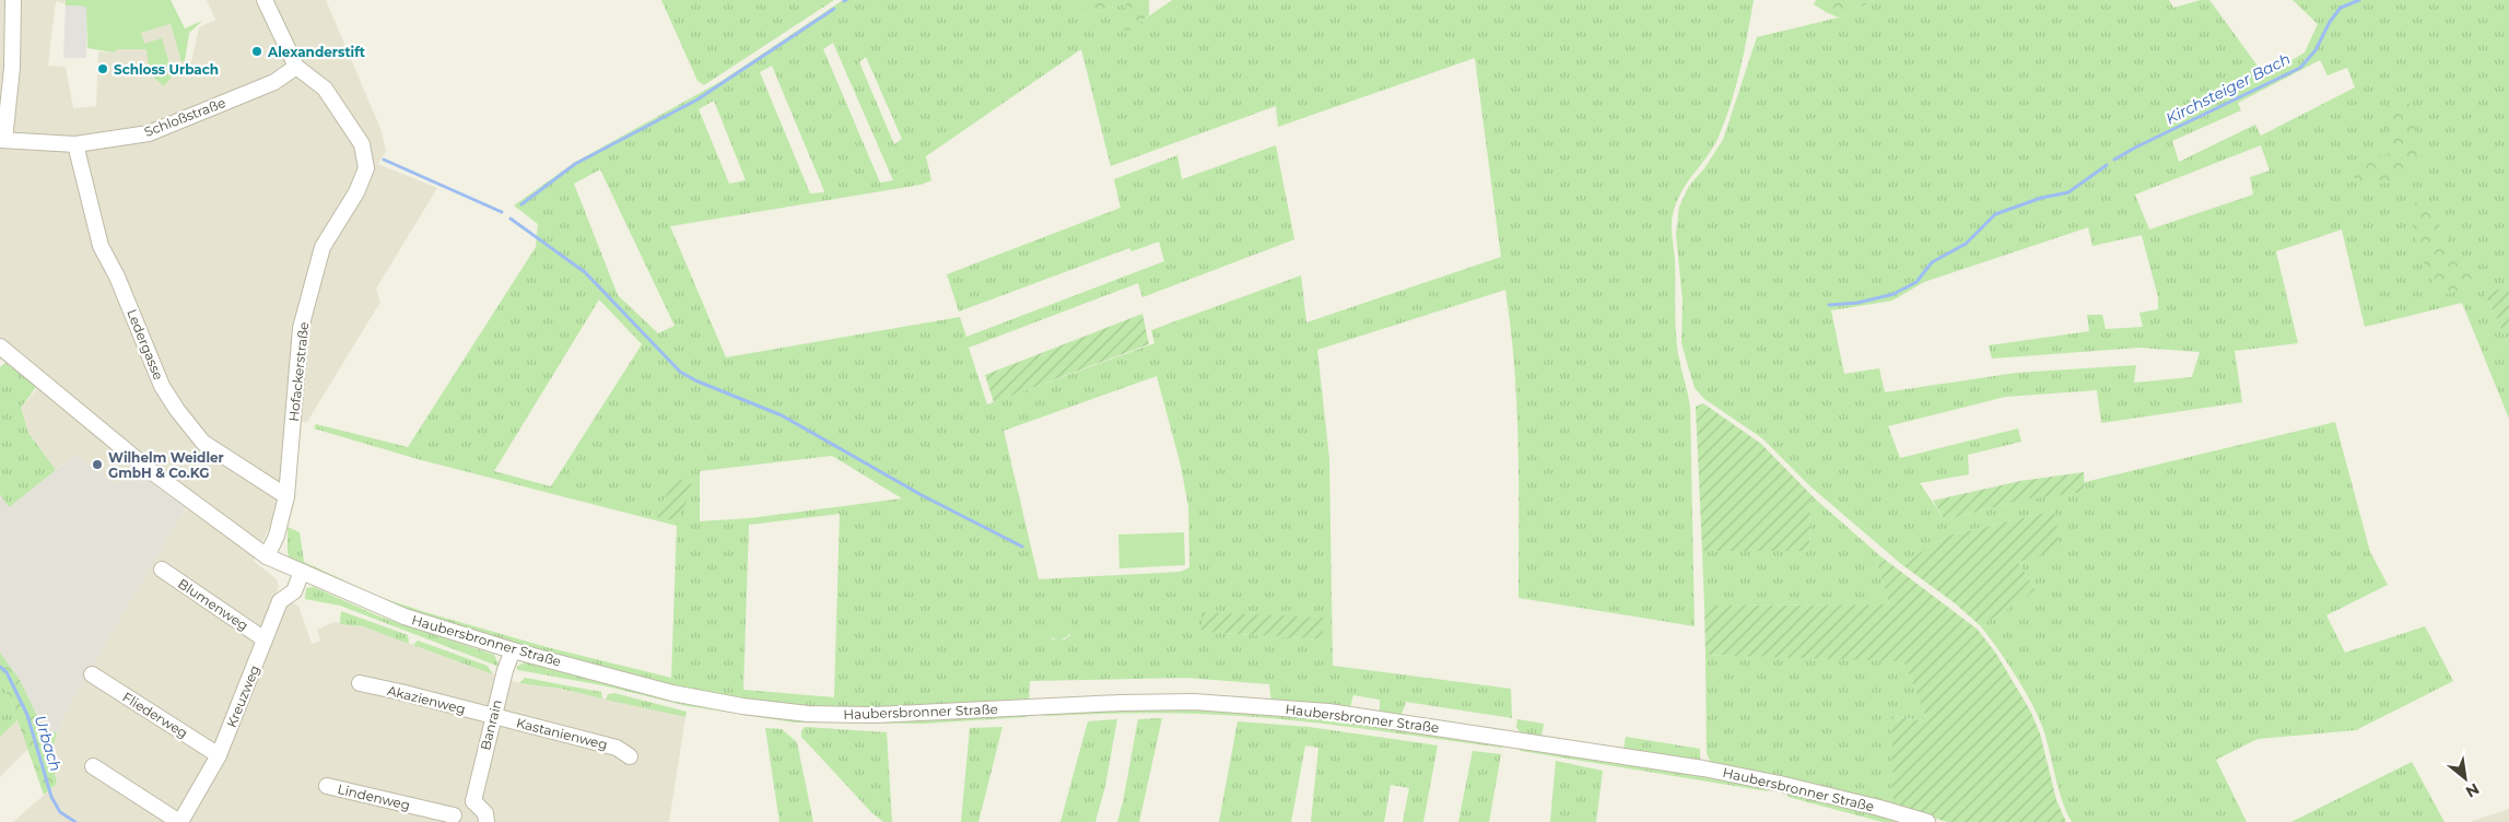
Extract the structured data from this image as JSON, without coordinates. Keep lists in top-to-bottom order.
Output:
{
  "streets": {
    "street": [
      "Schloßstraße",
      "Ledergasse",
      "Hofackerstraße",
      "Blumenweg",
      "Haubersbronner Straße",
      "Kreuzweg",
      "Akazienweg",
      "Fliederweg",
      "Banrain",
      "Kastanienweg",
      "Lindenweg"
    ]
  },
  "crossings": [
    ["Schloßstraße", "Ledergasse"],
    ["Schloßstraße", "Hofackerstraße"],
    ["Ledergasse", "Hofackerstraße"],
    ["Hofackerstraße", "Haubersbronner Straße"],
    ["Blumenweg", "Kreuzweg"],
    ["Haubersbronner Straße", "Kreuzweg"],
    ["Haubersbronner Straße", "Banrain"],
    ["Kreuzweg", "Fliederweg"],
    ["Akazienweg", "Banrain"],
    ["Akazienweg", "Kastanienweg"],
    ["Banrain", "Kastanienweg"]
  ],
  "water": ["Kirchsteiger Bach", "Urbach"],
  "places": ["Alexanderstift", "Schloss Urbach", "Wilhelm Weidler GmbH & Co.KG"],
  "north": "bottom right"
}
